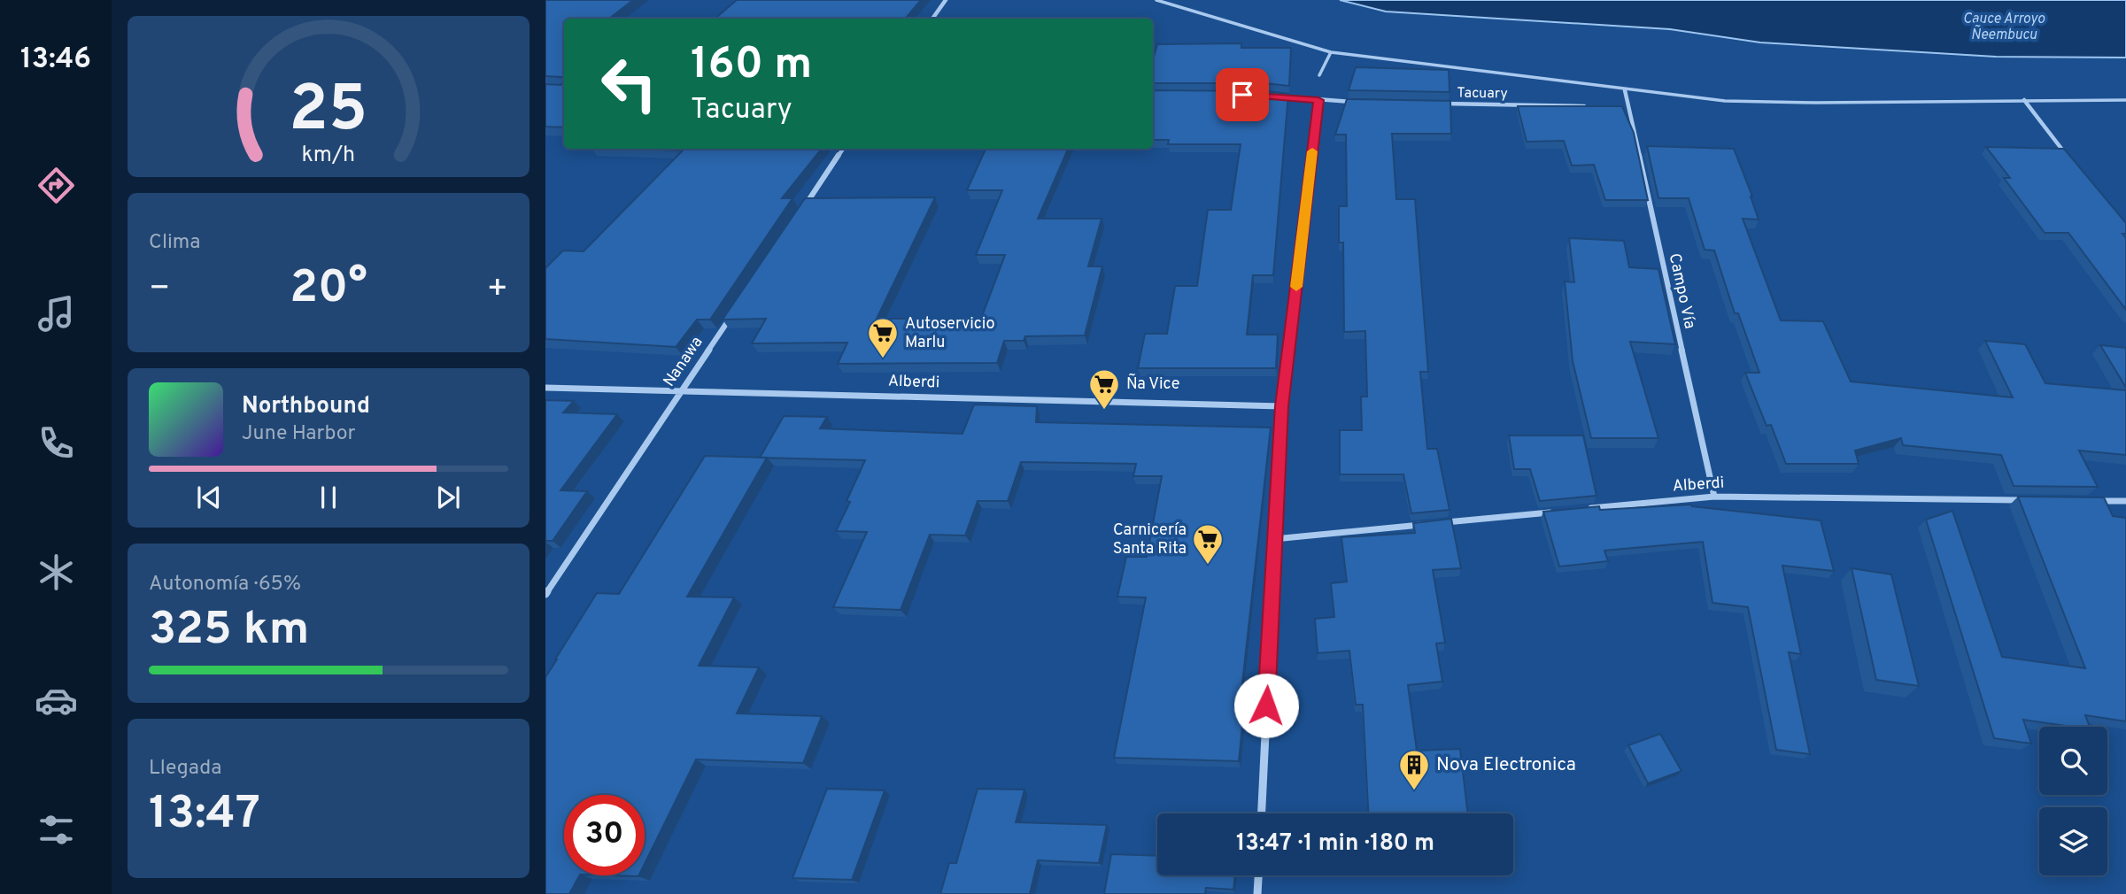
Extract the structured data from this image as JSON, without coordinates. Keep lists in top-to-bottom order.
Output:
{
  "streets": {
    "street": [
      "Tacuary",
      "Campo Vía",
      "Nanawa",
      "Alberdi"
    ]
  },
  "crossings": [
    ["Campo Vía", "Alberdi"],
    ["Nanawa", "Alberdi"]
  ],
  "water": ["Cauce Arroyo Ñeembucu"],
  "places": {
    "supermarket": ["Autoservicio Marlu", "Ña Vice", "Carnicería Santa Rita"],
    "building": ["Nova Electronica"]
  },
  "page": {
    "tabs": "13:46",
    "turn": ["160 m", "Tacuary"],
    "tile": [
      "Clima",
      ["Autonomía · 65%", "325 km"],
      ["Llegada", "13:47"]
    ],
    "heat": ["−", "20°", "+"],
    "song": ["Northbound", "June Harbor"],
    "limit": "30",
    "trip": "13:47 · 1 min · 180 m",
    "gauge": ["25", "km/h"]
  }
}
